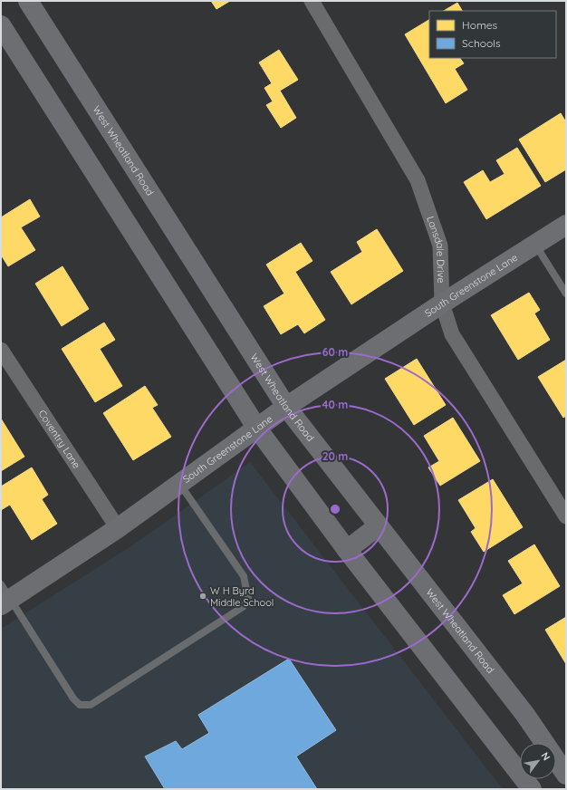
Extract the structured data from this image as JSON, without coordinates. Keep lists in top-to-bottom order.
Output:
{
  "streets": {
    "main road": ["West Wheatland Road", "South Greenstone Lane"],
    "street": ["Lansdale Drive", "Coventry Lane"]
  },
  "crossings": [
    ["West Wheatland Road", "South Greenstone Lane"],
    ["Lansdale Drive", "South Greenstone Lane"],
    ["South Greenstone Lane", "Coventry Lane"]
  ],
  "places": ["W H Byrd Middle School"],
  "legend": ["Homes", "Schools"],
  "north": "top right",
  "rings": ["60 m", "40 m", "20 m"]
}
